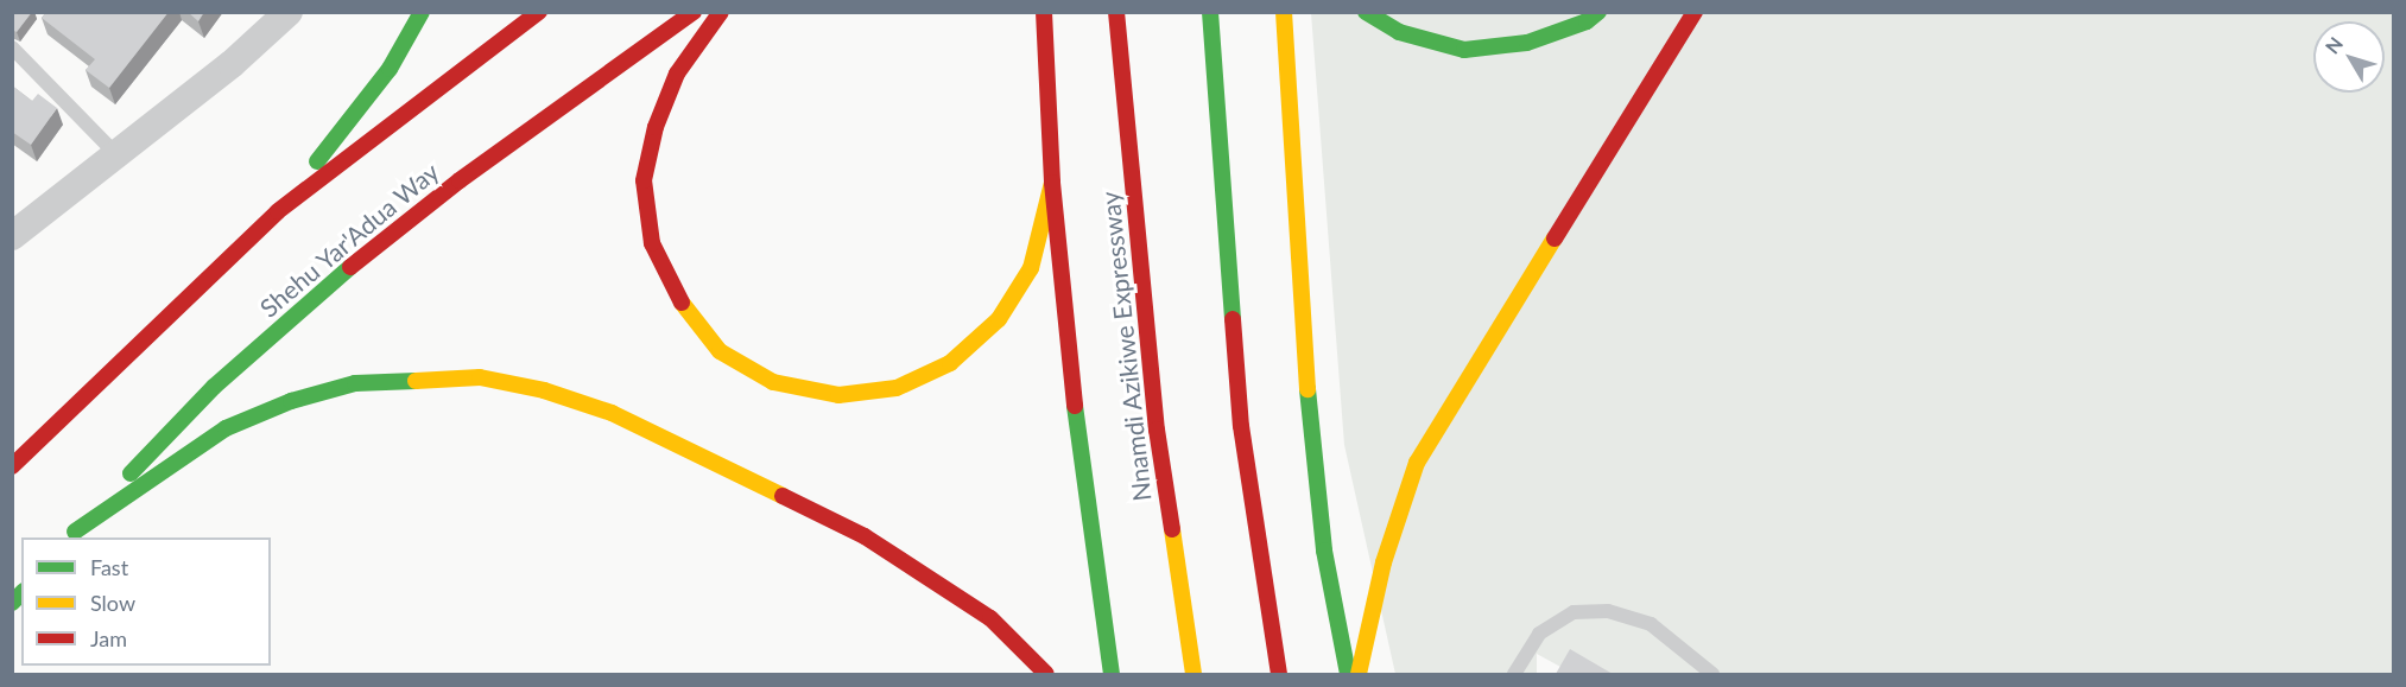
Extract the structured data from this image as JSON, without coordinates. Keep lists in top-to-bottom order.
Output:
{
  "streets": {
    "highway": ["Shehu Yar'Adua Way", "Nnamdi Azikiwe Expressway"]
  },
  "legend": ["Fast", "Slow", "Jam"],
  "north": "top left"
}
